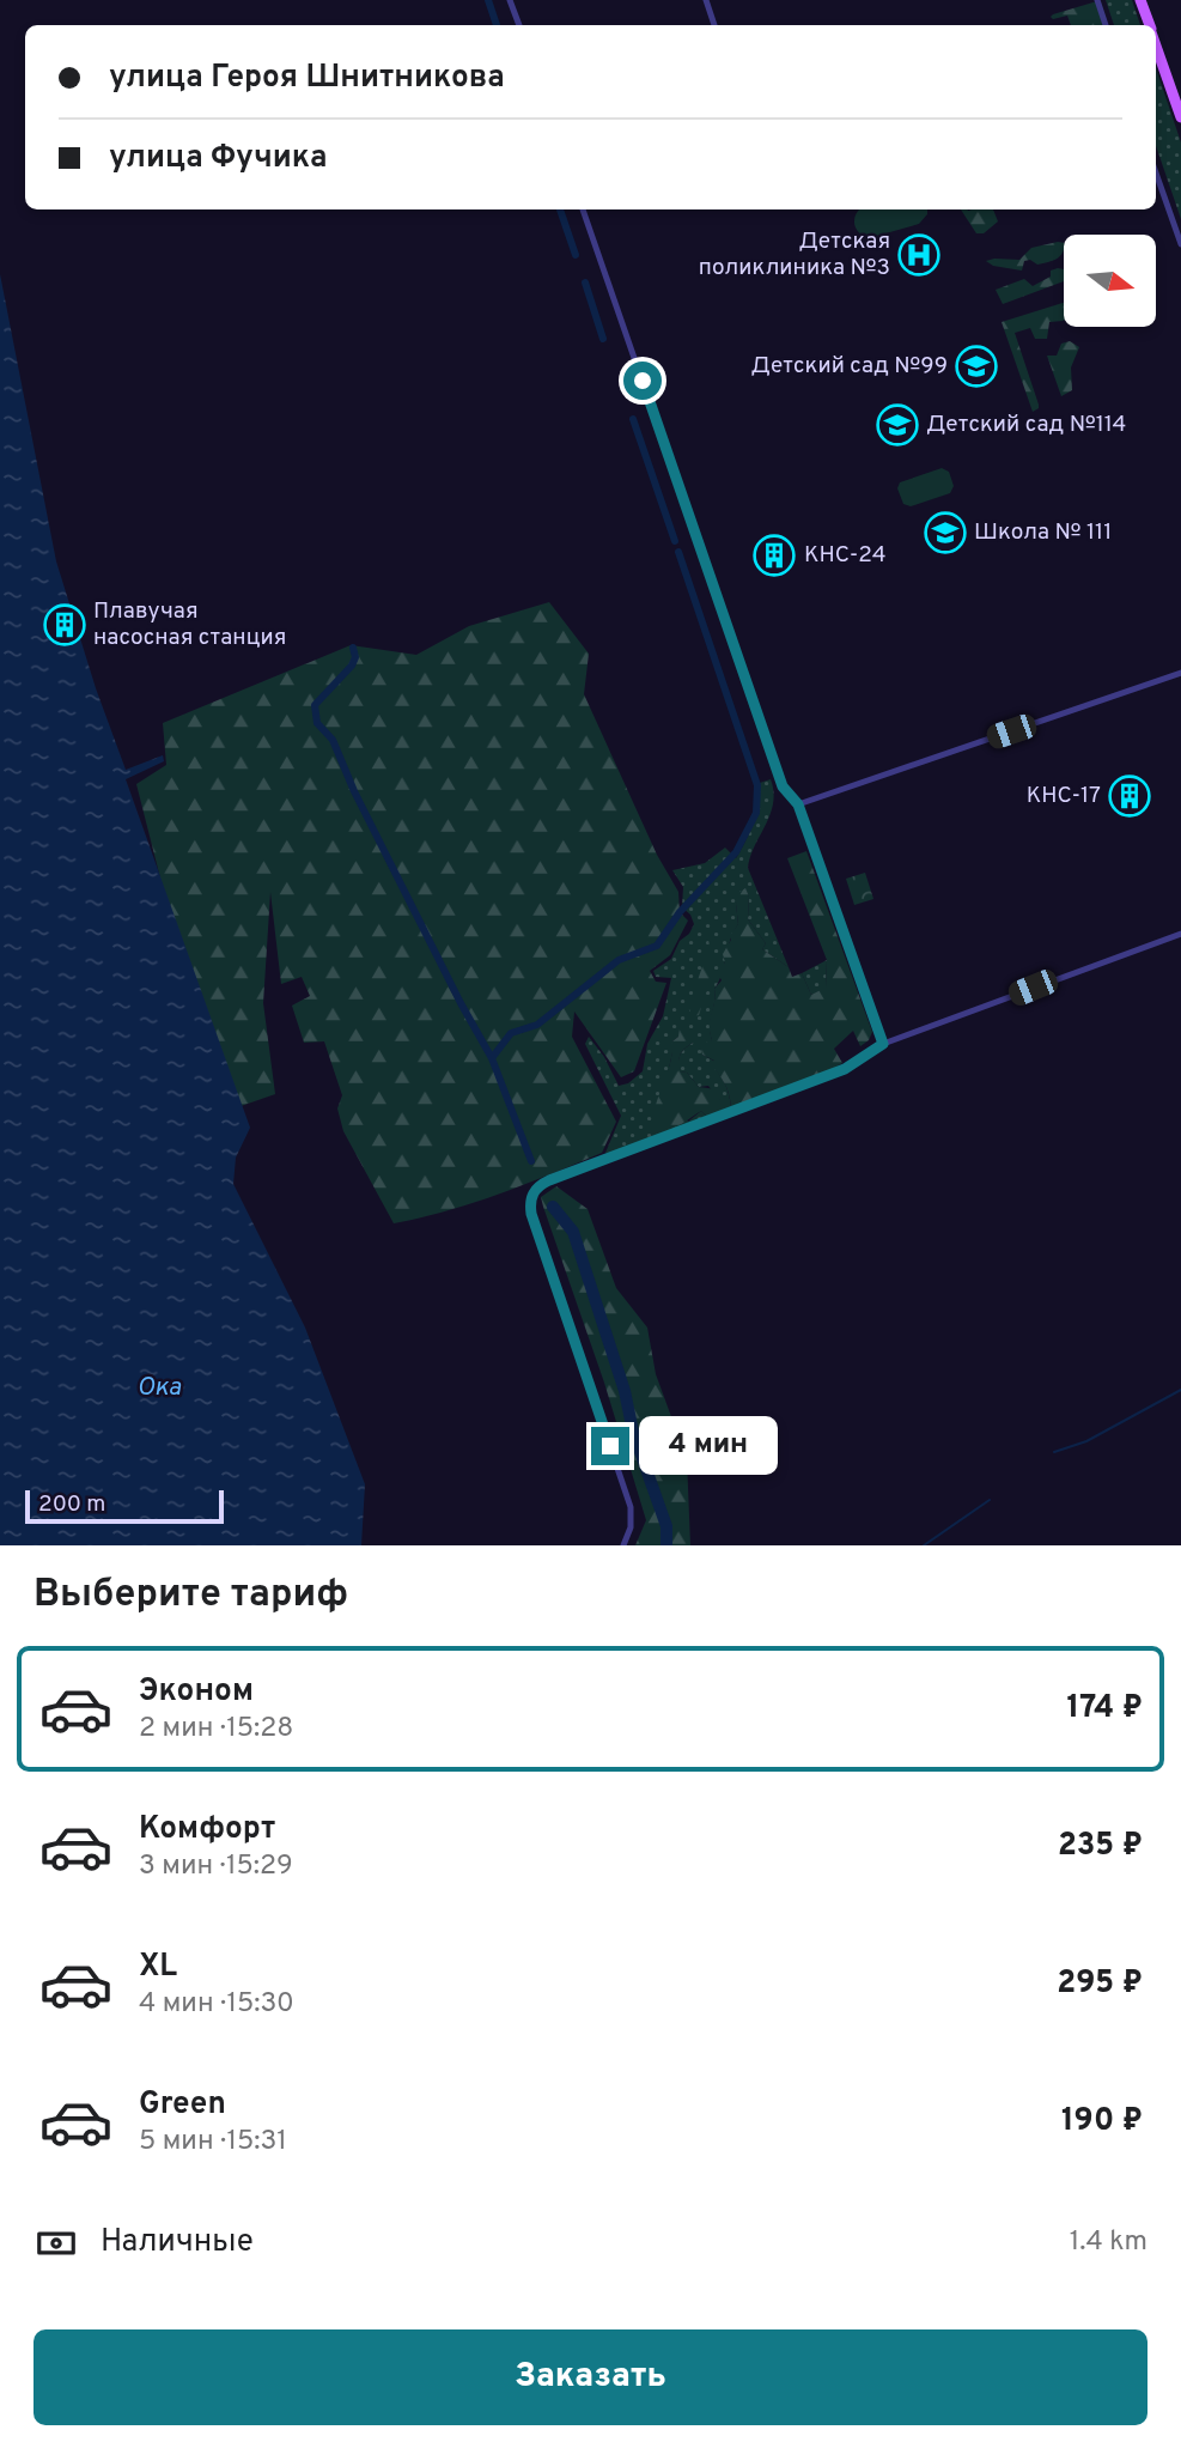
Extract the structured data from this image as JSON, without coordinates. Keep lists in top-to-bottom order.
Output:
{
  "water": ["Ока"],
  "places": {
    "hospital": ["Детская поликлиника №3"],
    "school or university": ["Детский сад №99", "Детский сад №114", "Школа № 111"],
    "building": ["КНС-24", "Плавучая насосная станция", "КНС-17"]
  },
  "scale_bar": "200 m",
  "north": "right",
  "page": {
    "banner": ["улица Героя Шнитникова", "улица Фучика"],
    "bubble": "4 мин",
    "scale": "200 m",
    "heading": "Выберите тариф",
    "list": [
      {
        "name": "Эконом",
        "note": "2 мин · 15:28",
        "value": "174 ₽"
      },
      {
        "name": "Комфорт",
        "note": "3 мин · 15:29",
        "value": "235 ₽"
      },
      {
        "name": "XL",
        "note": "4 мин · 15:30",
        "value": "295 ₽"
      },
      {
        "name": "Green",
        "note": "5 мин · 15:31",
        "value": "190 ₽"
      }
    ],
    "pay": ["Наличные", "1.4 km"],
    "buttons": "Заказать"
  }
}
